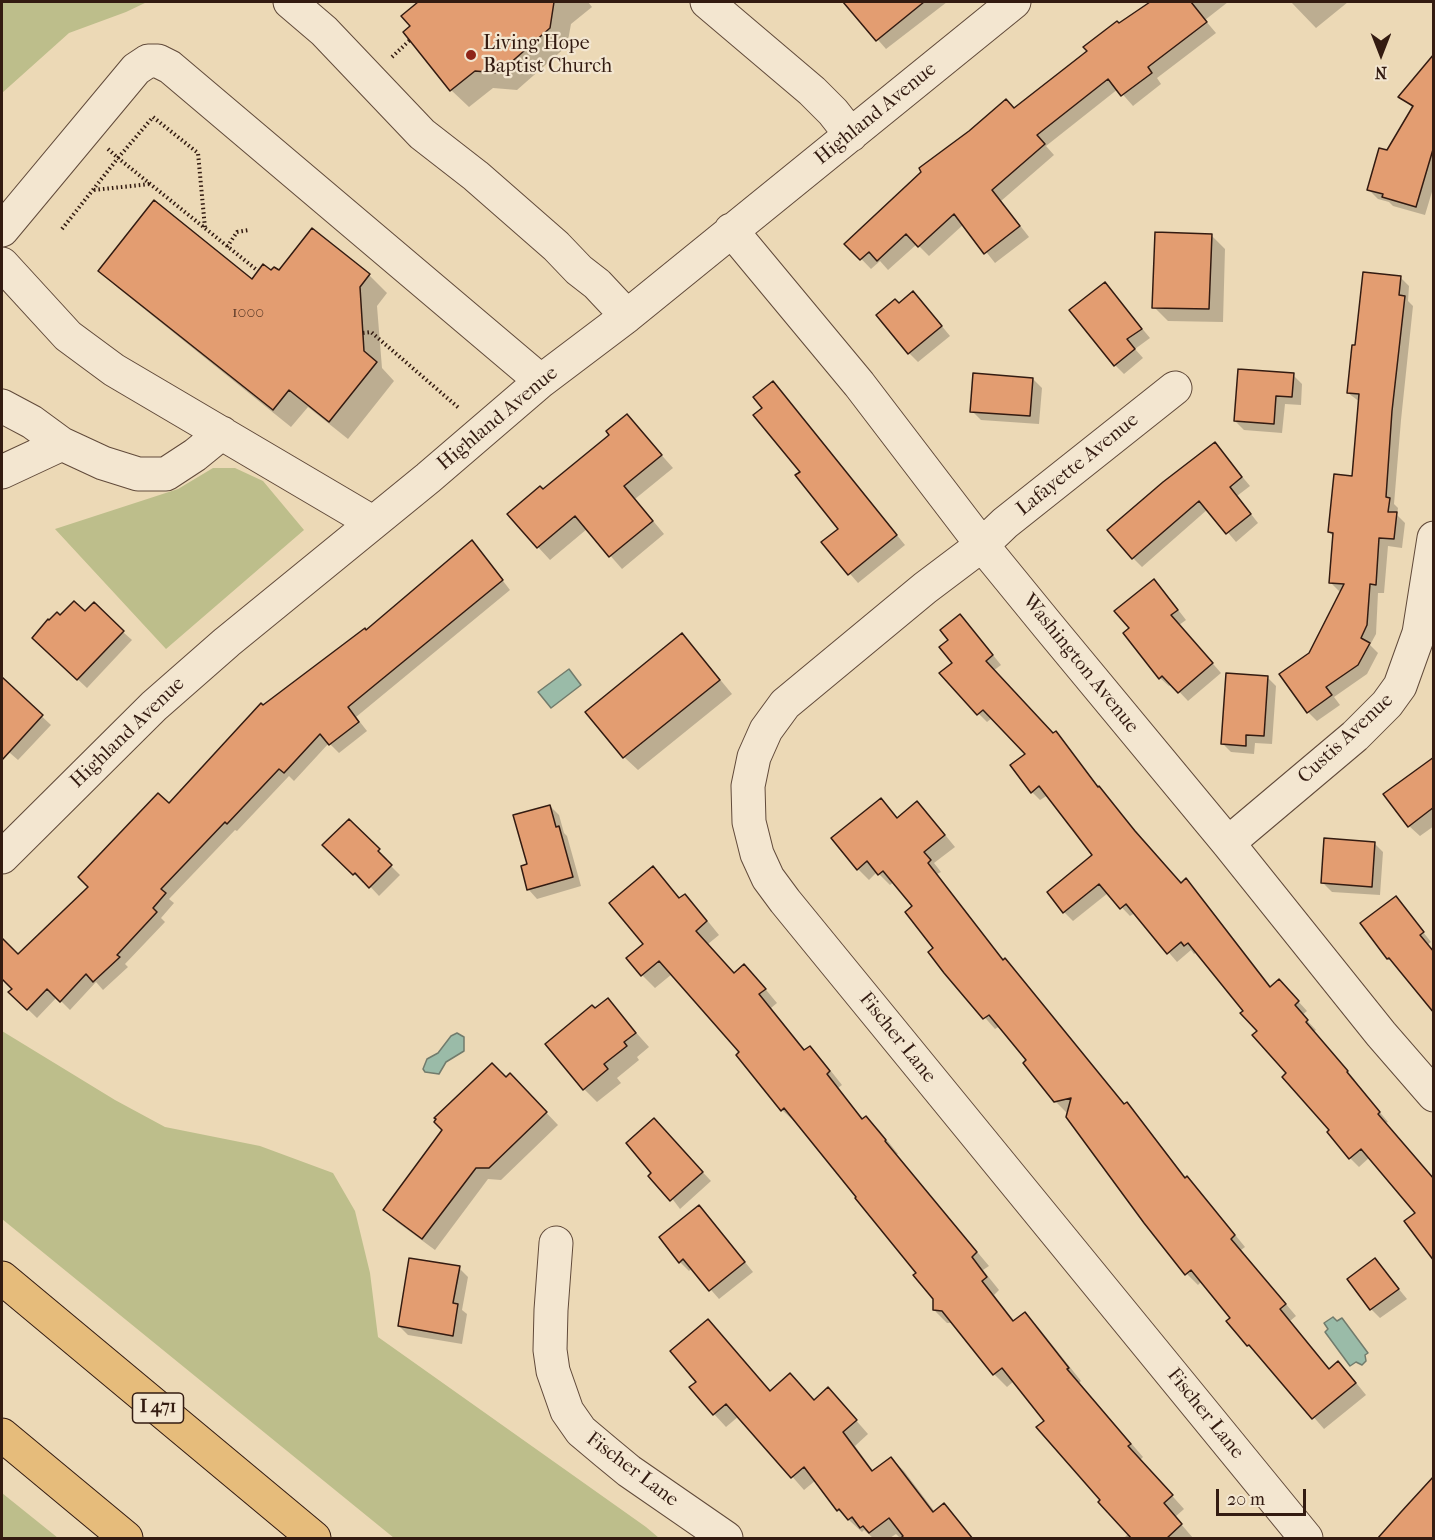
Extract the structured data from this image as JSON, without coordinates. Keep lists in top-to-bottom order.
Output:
{
  "streets": {
    "highway": ["I 471"],
    "street": [
      "Highland Avenue",
      "Lafayette Avenue",
      "Washington Avenue",
      "Custis Avenue",
      "Fischer Lane"
    ]
  },
  "crossings": [
    ["Highland Avenue", "Washington Avenue"],
    ["Lafayette Avenue", "Washington Avenue"],
    ["Lafayette Avenue", "Fischer Lane"],
    ["Washington Avenue", "Custis Avenue"],
    ["Washington Avenue", "Fischer Lane"]
  ],
  "places": ["Living Hope Baptist Church"],
  "house_numbers": ["1000"],
  "scale_bar": "20 m",
  "north": "bottom"
}
